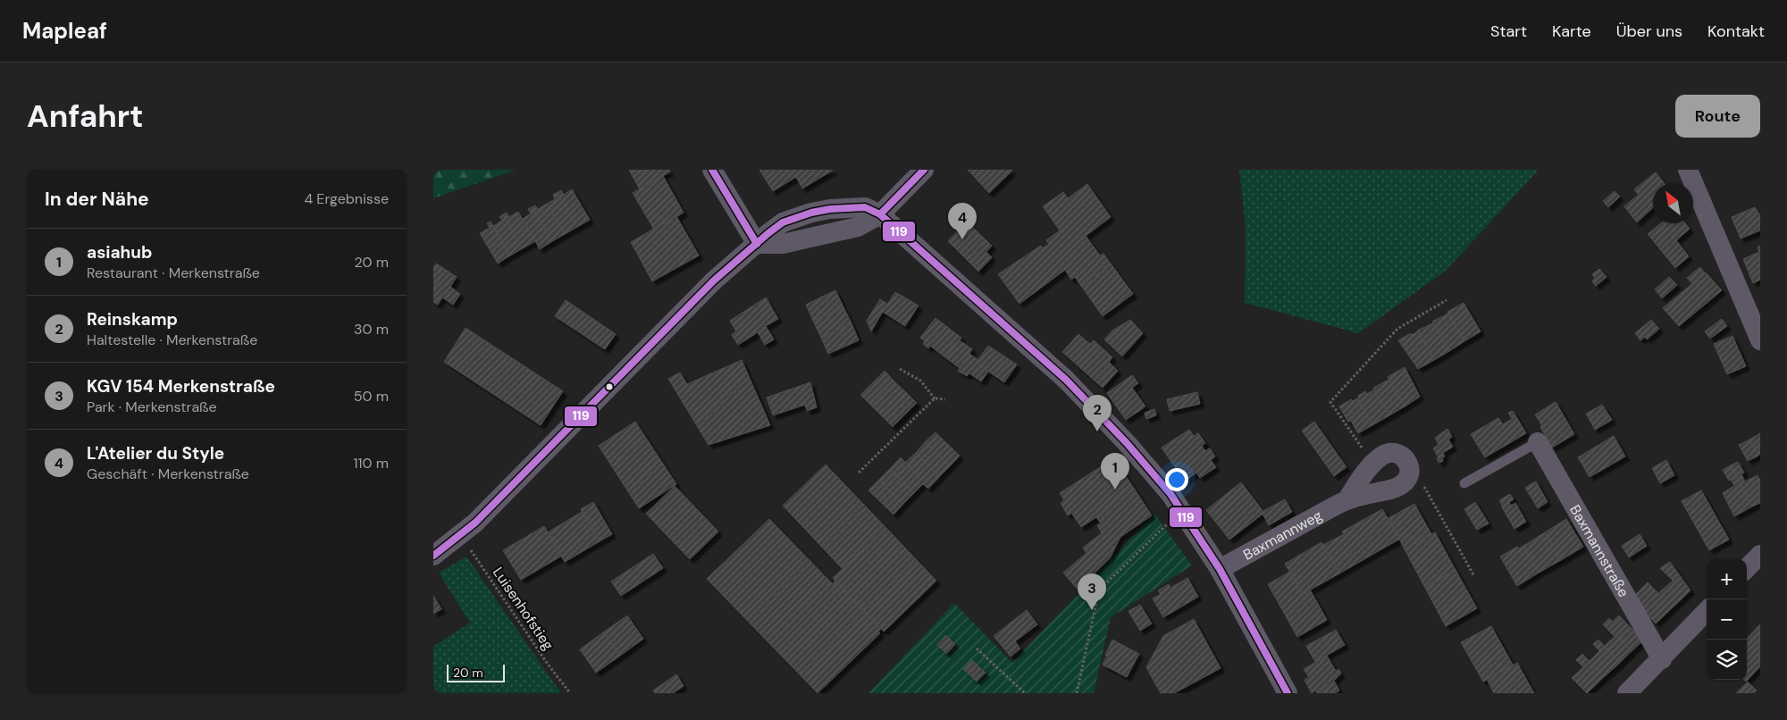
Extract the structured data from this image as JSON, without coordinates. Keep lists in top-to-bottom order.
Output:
{
  "streets": {
    "street": ["Baxmannweg", "Baxmannstraße"],
    "path": ["Luisenhofstieg"]
  },
  "lines": ["transit line 119"],
  "scale_bar": "20 m",
  "north": "top left",
  "page": {
    "header": "Mapleaf",
    "nav": [
      "Start",
      "Karte",
      "Über uns",
      "Kontakt"
    ],
    "buttons": "Route",
    "title": "Anfahrt",
    "heading": ["In der Nähe", "4 Ergebnisse"],
    "pins": [
      "4",
      "2",
      "1",
      "3"
    ],
    "list": [
      {
        "mark": "1",
        "name": "asiahub",
        "note": "Restaurant · Merkenstraße",
        "value": "20 m"
      },
      {
        "mark": "2",
        "name": "Reinskamp",
        "note": "Haltestelle · Merkenstraße",
        "value": "30 m"
      },
      {
        "mark": "3",
        "name": "KGV 154 Merkenstraße",
        "note": "Park · Merkenstraße",
        "value": "50 m"
      },
      {
        "mark": "4",
        "name": "L'Atelier du Style",
        "note": "Geschäft · Merkenstraße",
        "value": "110 m"
      }
    ],
    "map_buttons": ["+", "−"],
    "scale": "20 m"
  }
}
